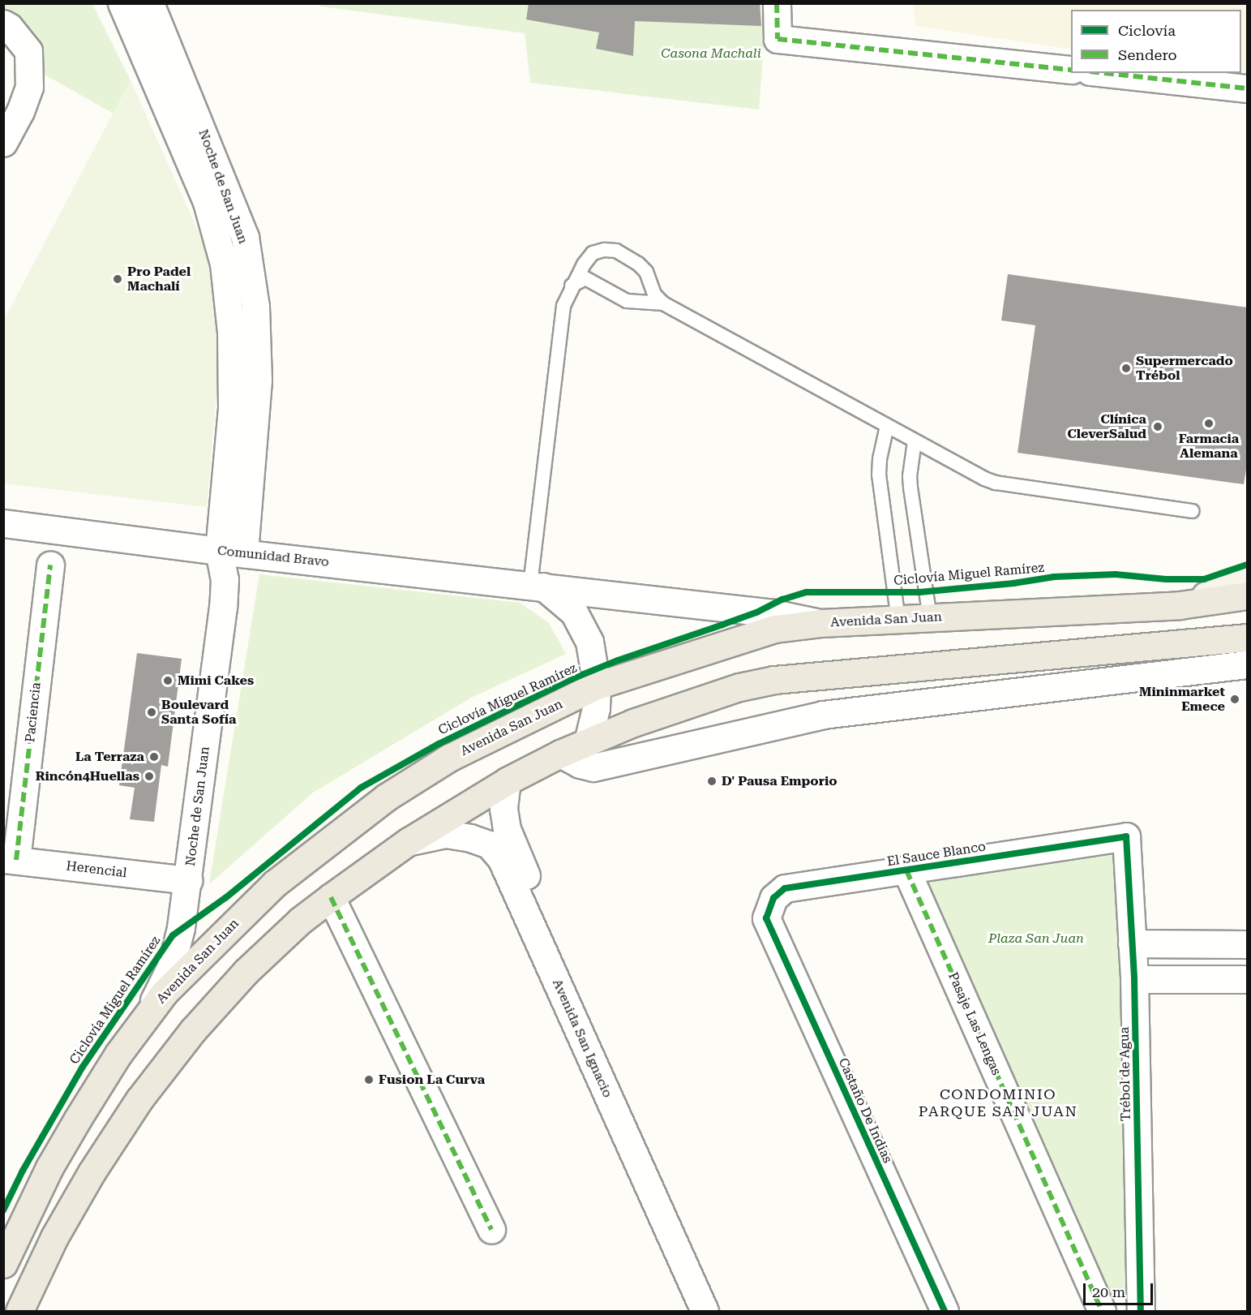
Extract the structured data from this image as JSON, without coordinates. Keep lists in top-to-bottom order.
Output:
{
  "streets": {
    "main road": ["Avenida San Juan"],
    "street": [
      "Noche de San Juan",
      "Comunidad Bravo",
      "Paciencia",
      "El Sauce Blanco",
      "Herencial",
      "Pasaje Las Lengas",
      "Avenida San Ignacio",
      "Trébol de Agua",
      "Castaño De Indias"
    ],
    "cycle path": ["Ciclovía Miguel Ramírez"]
  },
  "crossings": [
    ["Noche de San Juan", "Comunidad Bravo"],
    ["Noche de San Juan", "Avenida San Juan"],
    ["Noche de San Juan", "Herencial"],
    ["Comunidad Bravo", "Avenida San Juan"],
    ["Paciencia", "Herencial"],
    ["El Sauce Blanco", "Pasaje Las Lengas"],
    ["El Sauce Blanco", "Trébol de Agua"],
    ["El Sauce Blanco", "Castaño De Indias"]
  ],
  "districts": ["CONDOMINIO PARQUE SAN JUAN"],
  "parks": ["Casona Machali", "Plaza San Juan"],
  "places": [
    "Pro Padel Machalí",
    "Supermercado Trébol",
    "Farmacia Alemana",
    "Clínica CleverSalud",
    "Mimi Cakes",
    "Mininmarket Emece",
    "Boulevard Santa Sofía",
    "La Terraza",
    "Rincón4Huellas",
    "D' Pausa Emporio",
    "Fusion La Curva"
  ],
  "legend": ["Ciclovía", "Sendero"],
  "scale_bar": "20 m"
}
